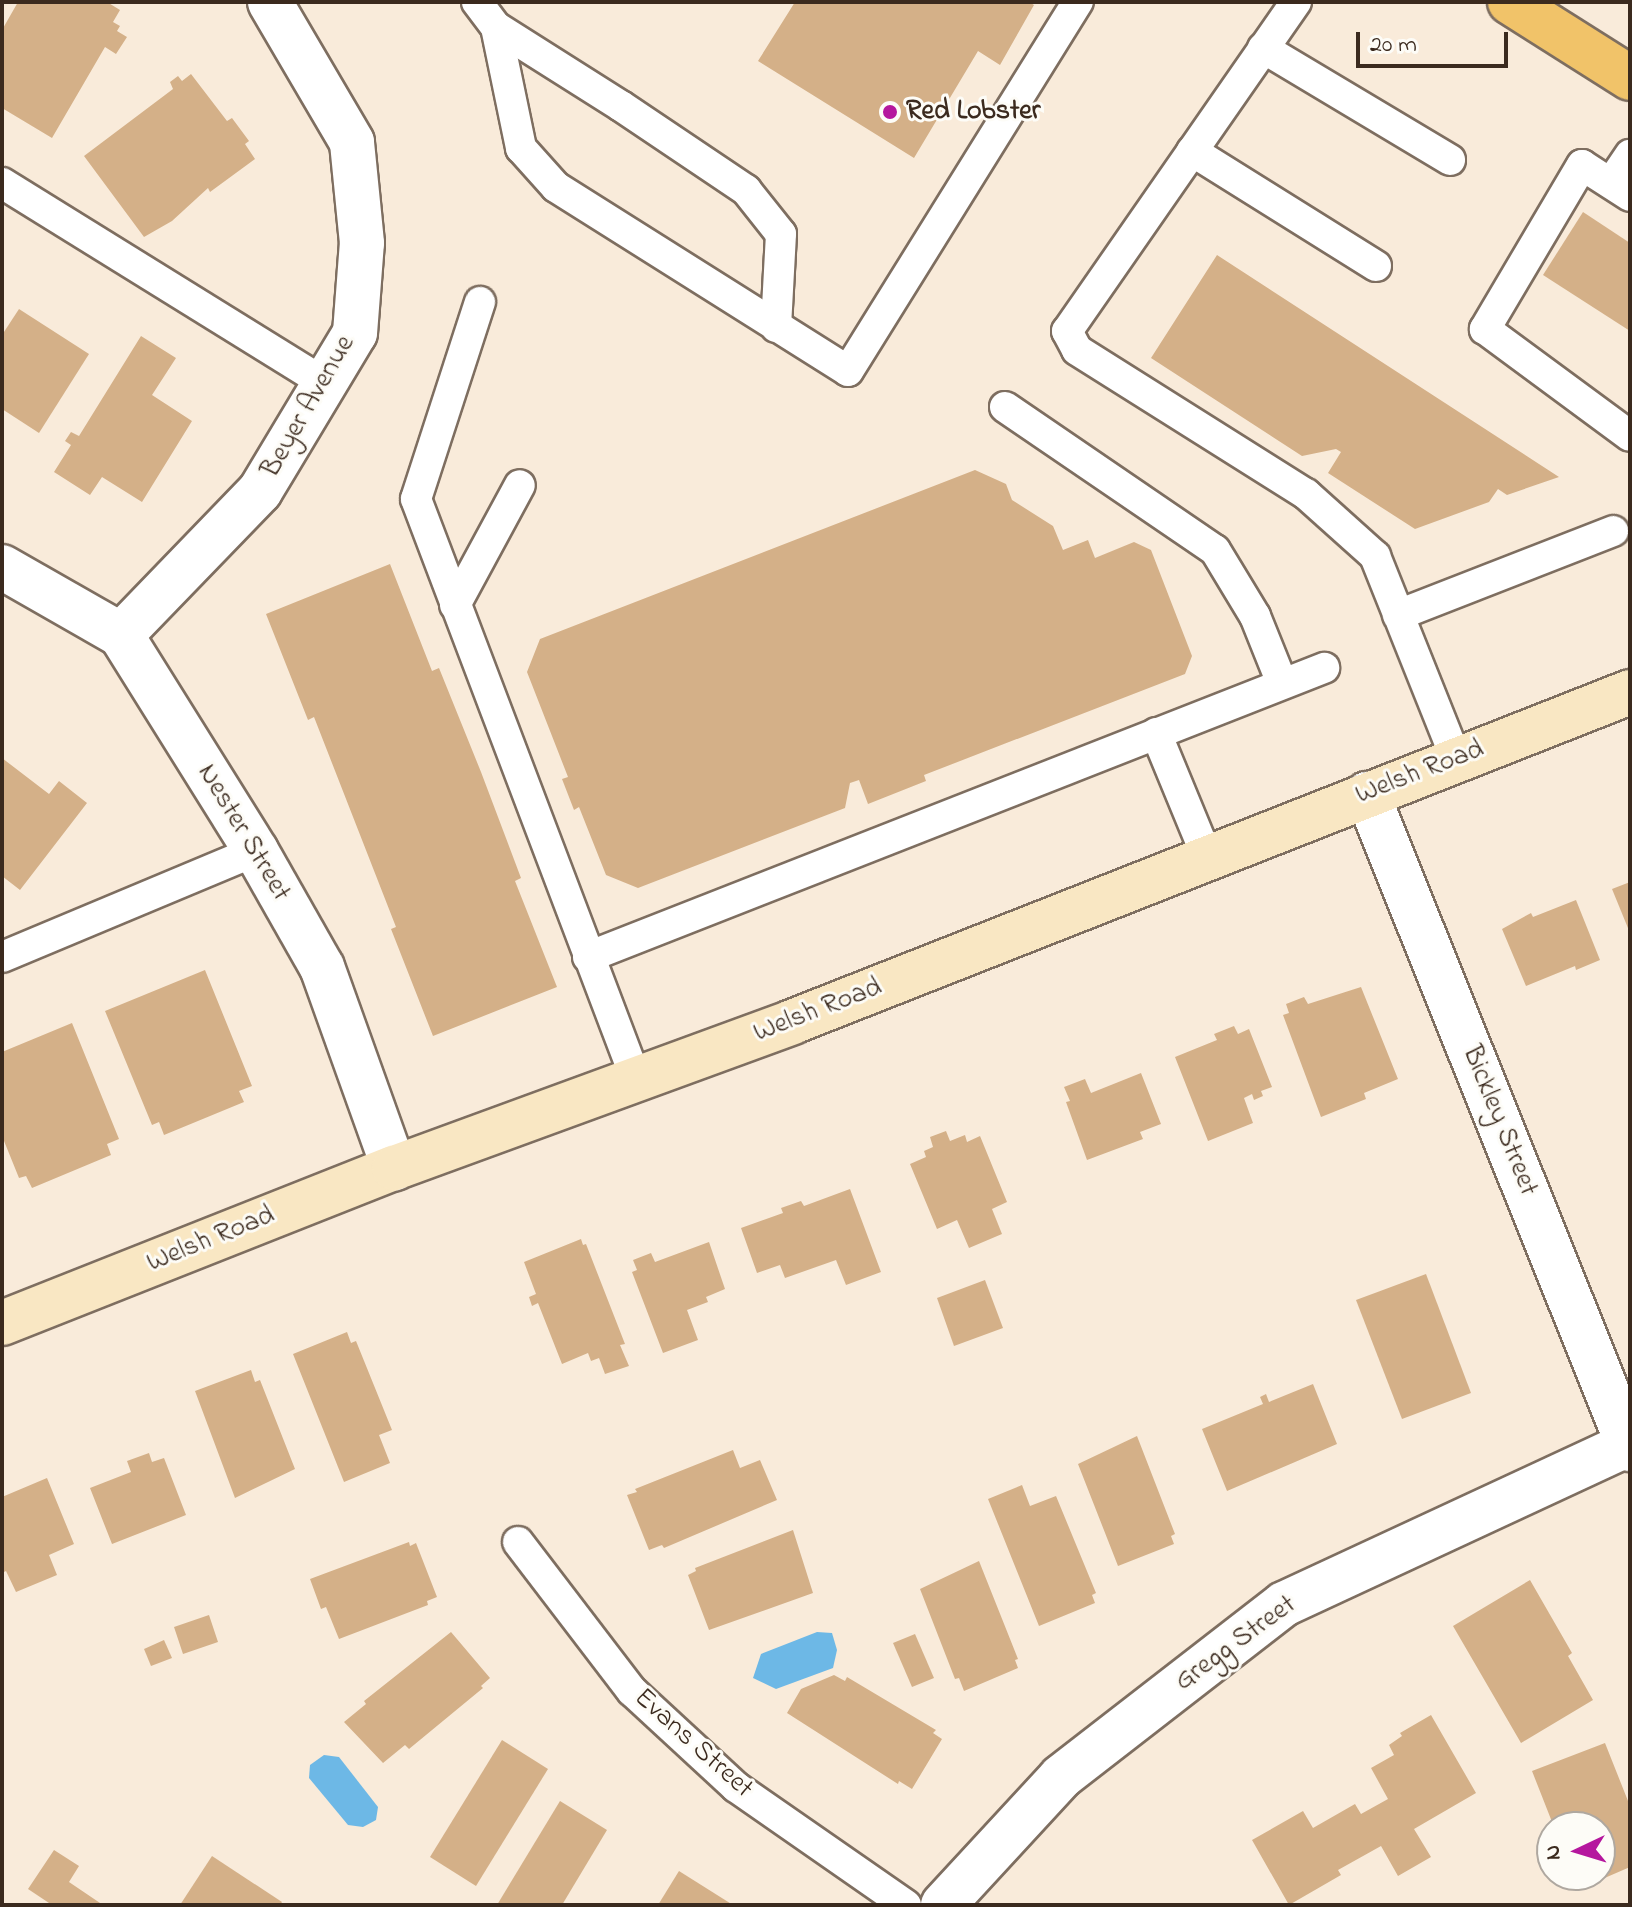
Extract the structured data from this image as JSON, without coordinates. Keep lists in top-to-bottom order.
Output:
{
  "streets": {
    "main road": ["Welsh Road"],
    "street": [
      "Beyer Avenue",
      "Nester Street",
      "Bickley Street",
      "Gregg Street"
    ],
    "lane": ["Evans Street"]
  },
  "crossings": [
    ["Beyer Avenue", "Nester Street"],
    ["Welsh Road", "Nester Street"],
    ["Welsh Road", "Bickley Street"],
    ["Bickley Street", "Gregg Street"]
  ],
  "places": ["Red Lobster"],
  "scale_bar": "20 m",
  "north": "left"
}
